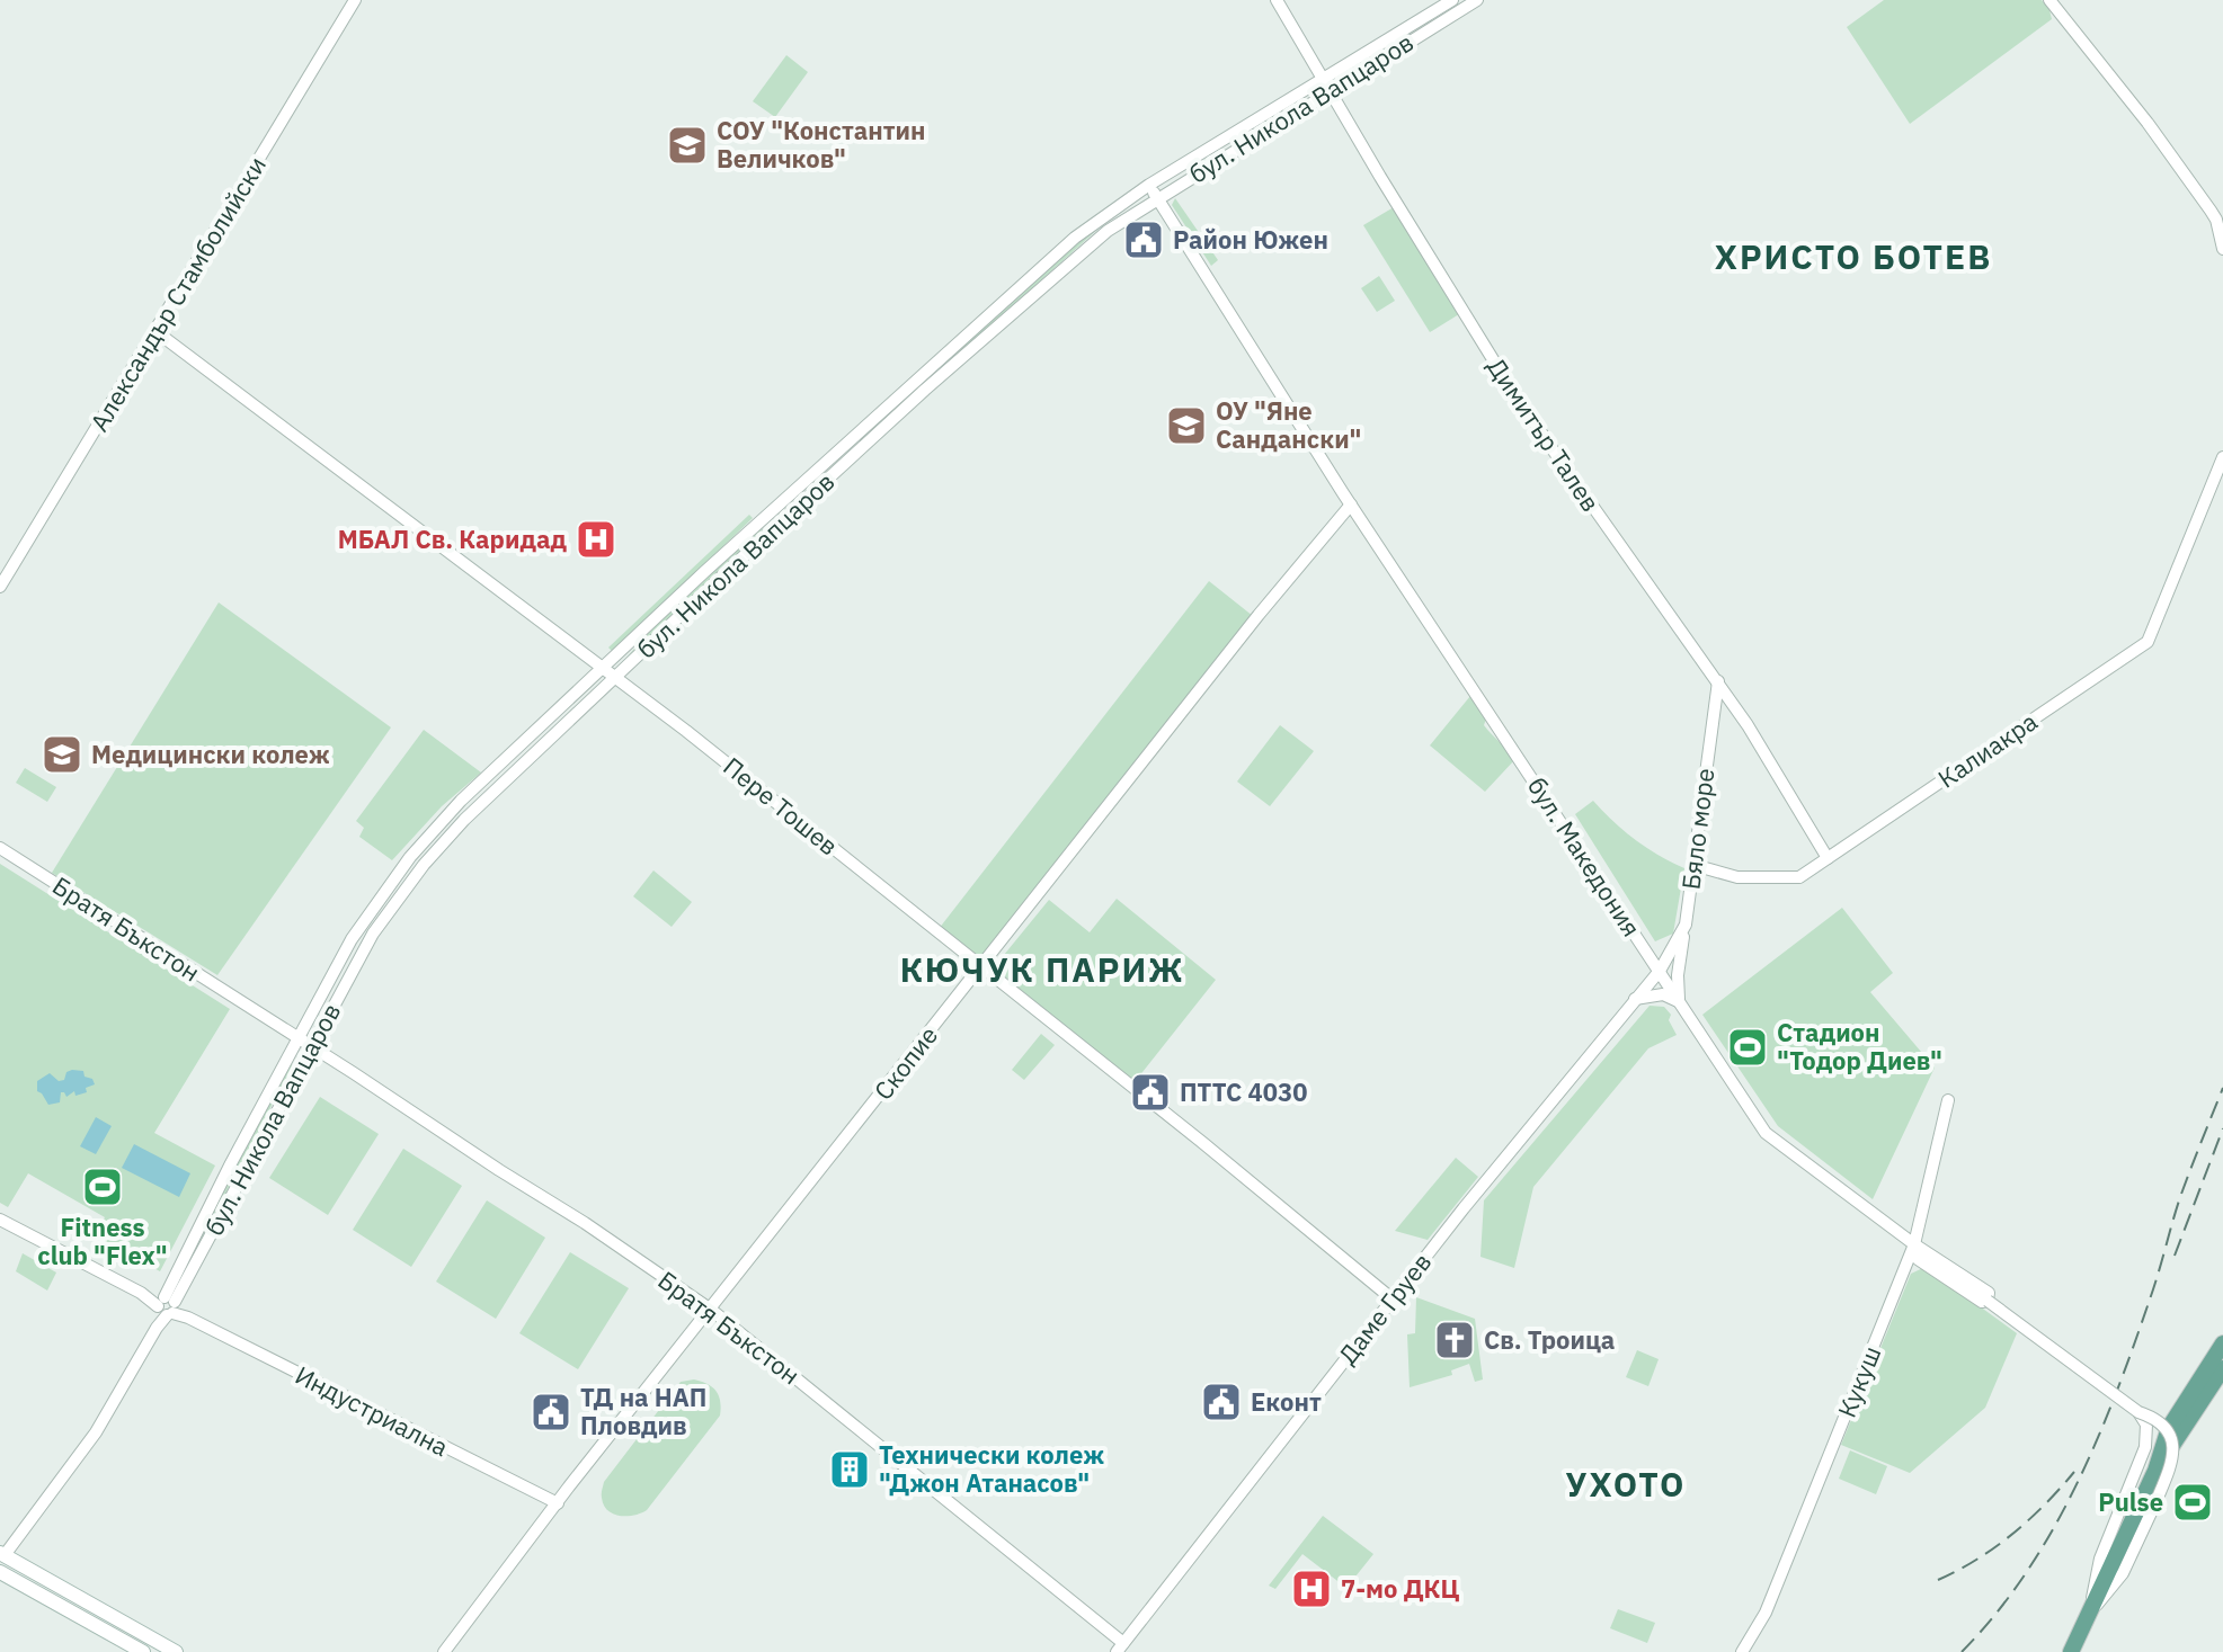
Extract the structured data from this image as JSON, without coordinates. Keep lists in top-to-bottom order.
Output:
{
  "streets": {
    "street": [
      "бул. Никола Вапцаров",
      "Александър Стамболийски",
      "Димитър Талев",
      "Калиакра",
      "Пере Тошев",
      "Бяло море",
      "бул. Македония",
      "Братя Бъкстон",
      "Скопие",
      "Даме Груев",
      "Кукуш",
      "Индустриална"
    ]
  },
  "crossings": [
    ["бул. Никола Вапцаров", "Димитър Талев"],
    ["бул. Никола Вапцаров", "Пере Тошев"],
    ["бул. Никола Вапцаров", "бул. Македония"],
    ["бул. Никола Вапцаров", "Братя Бъкстон"],
    ["бул. Никола Вапцаров", "Индустриална"],
    ["Александър Стамболийски", "Пере Тошев"],
    ["Димитър Талев", "Калиакра"],
    ["Димитър Талев", "Бяло море"],
    ["Калиакра", "Бяло море"],
    ["Пере Тошев", "Скопие"],
    ["Пере Тошев", "Даме Груев"],
    ["Бяло море", "бул. Македония"],
    ["Бяло море", "Даме Груев"],
    ["бул. Македония", "Скопие"],
    ["бул. Македония", "Даме Груев"],
    ["бул. Македония", "Кукуш"],
    ["Братя Бъкстон", "Скопие"],
    ["Братя Бъкстон", "Даме Груев"],
    ["Скопие", "Индустриална"]
  ],
  "districts": ["ХРИСТО БОТЕВ", "КЮЧУК ПАРИЖ", "УХОТО"],
  "places": {
    "school or university": ["СОУ \"Константин Величков\"", "ОУ \"Яне Сандански\"", "Медицински колеж"],
    "public building": [
      "Район Южен",
      "ПТТС 4030",
      "Еконт",
      "ТД на НАП Пловдив"
    ],
    "hospital": ["МБАЛ Св. Каридад", "7-мо ДКЦ"],
    "sports": ["Стадион \"Тодор Диев\"", "Fitness club \"Flex\"", "Pulse"],
    "church": ["Св. Троица"],
    "building": ["Технически колеж \"Джон Атанасов\""]
  }
}
